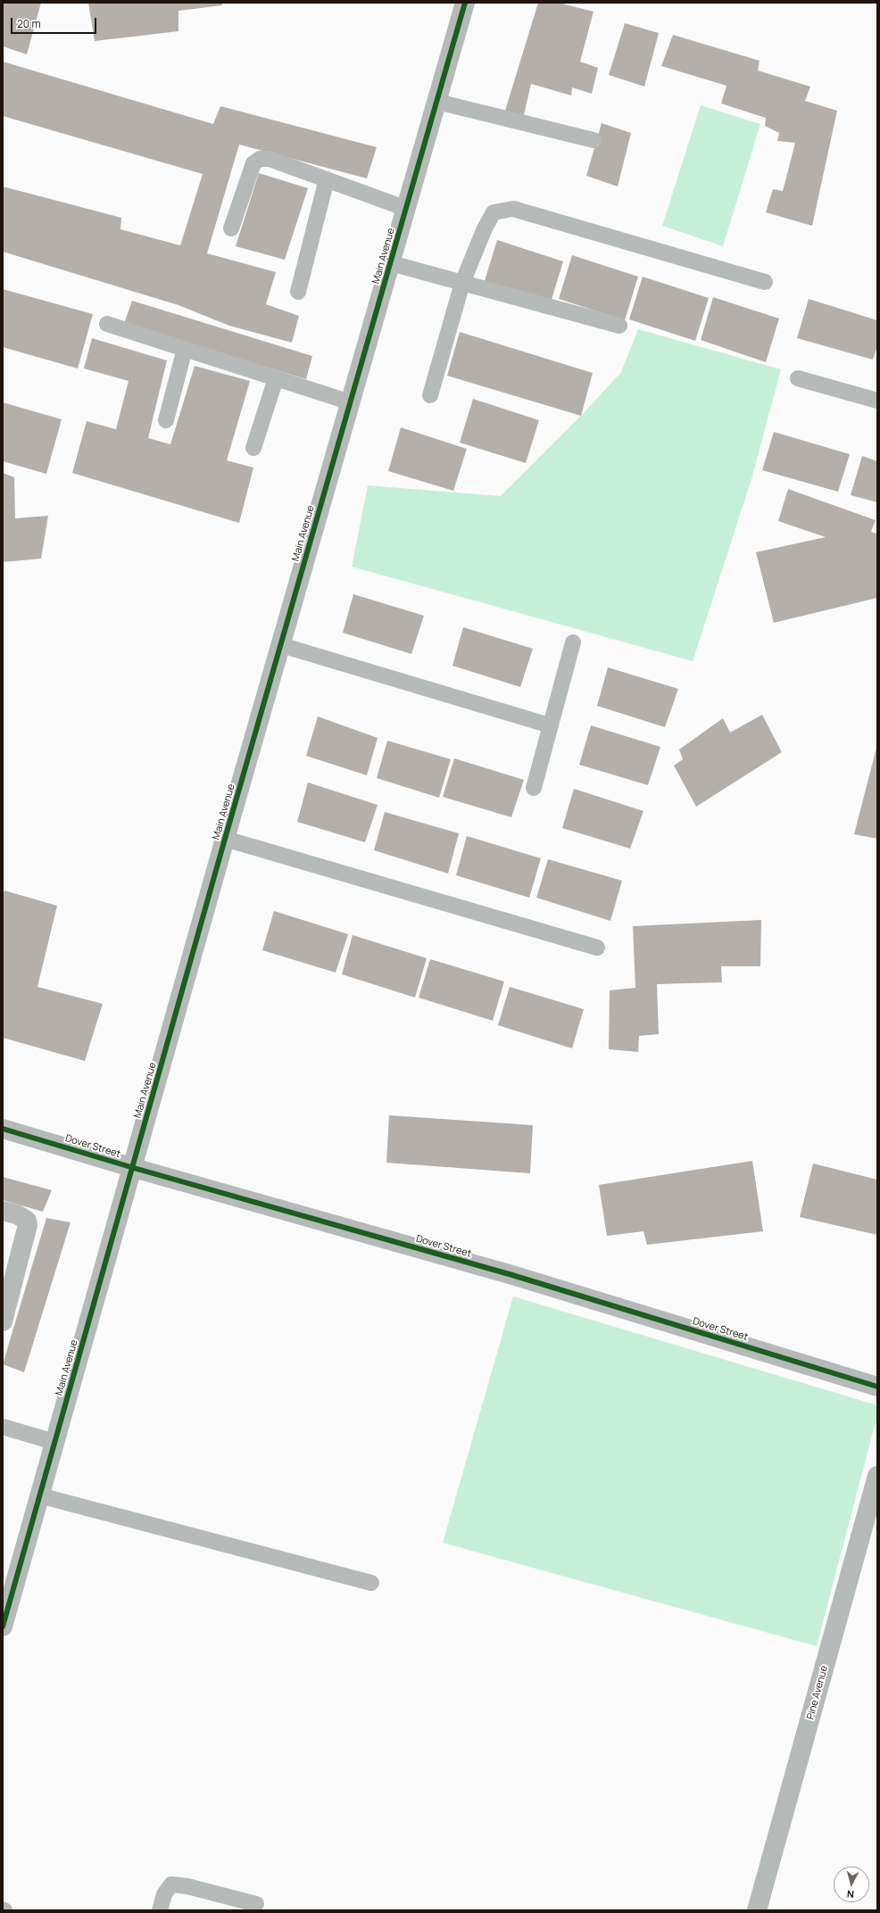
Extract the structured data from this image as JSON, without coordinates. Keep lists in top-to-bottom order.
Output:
{
  "streets": {
    "street": ["Main Avenue", "Dover Street", "Pine Avenue"]
  },
  "crossings": [
    ["Main Avenue", "Dover Street"]
  ],
  "scale_bar": "20 m",
  "north": "bottom"
}
